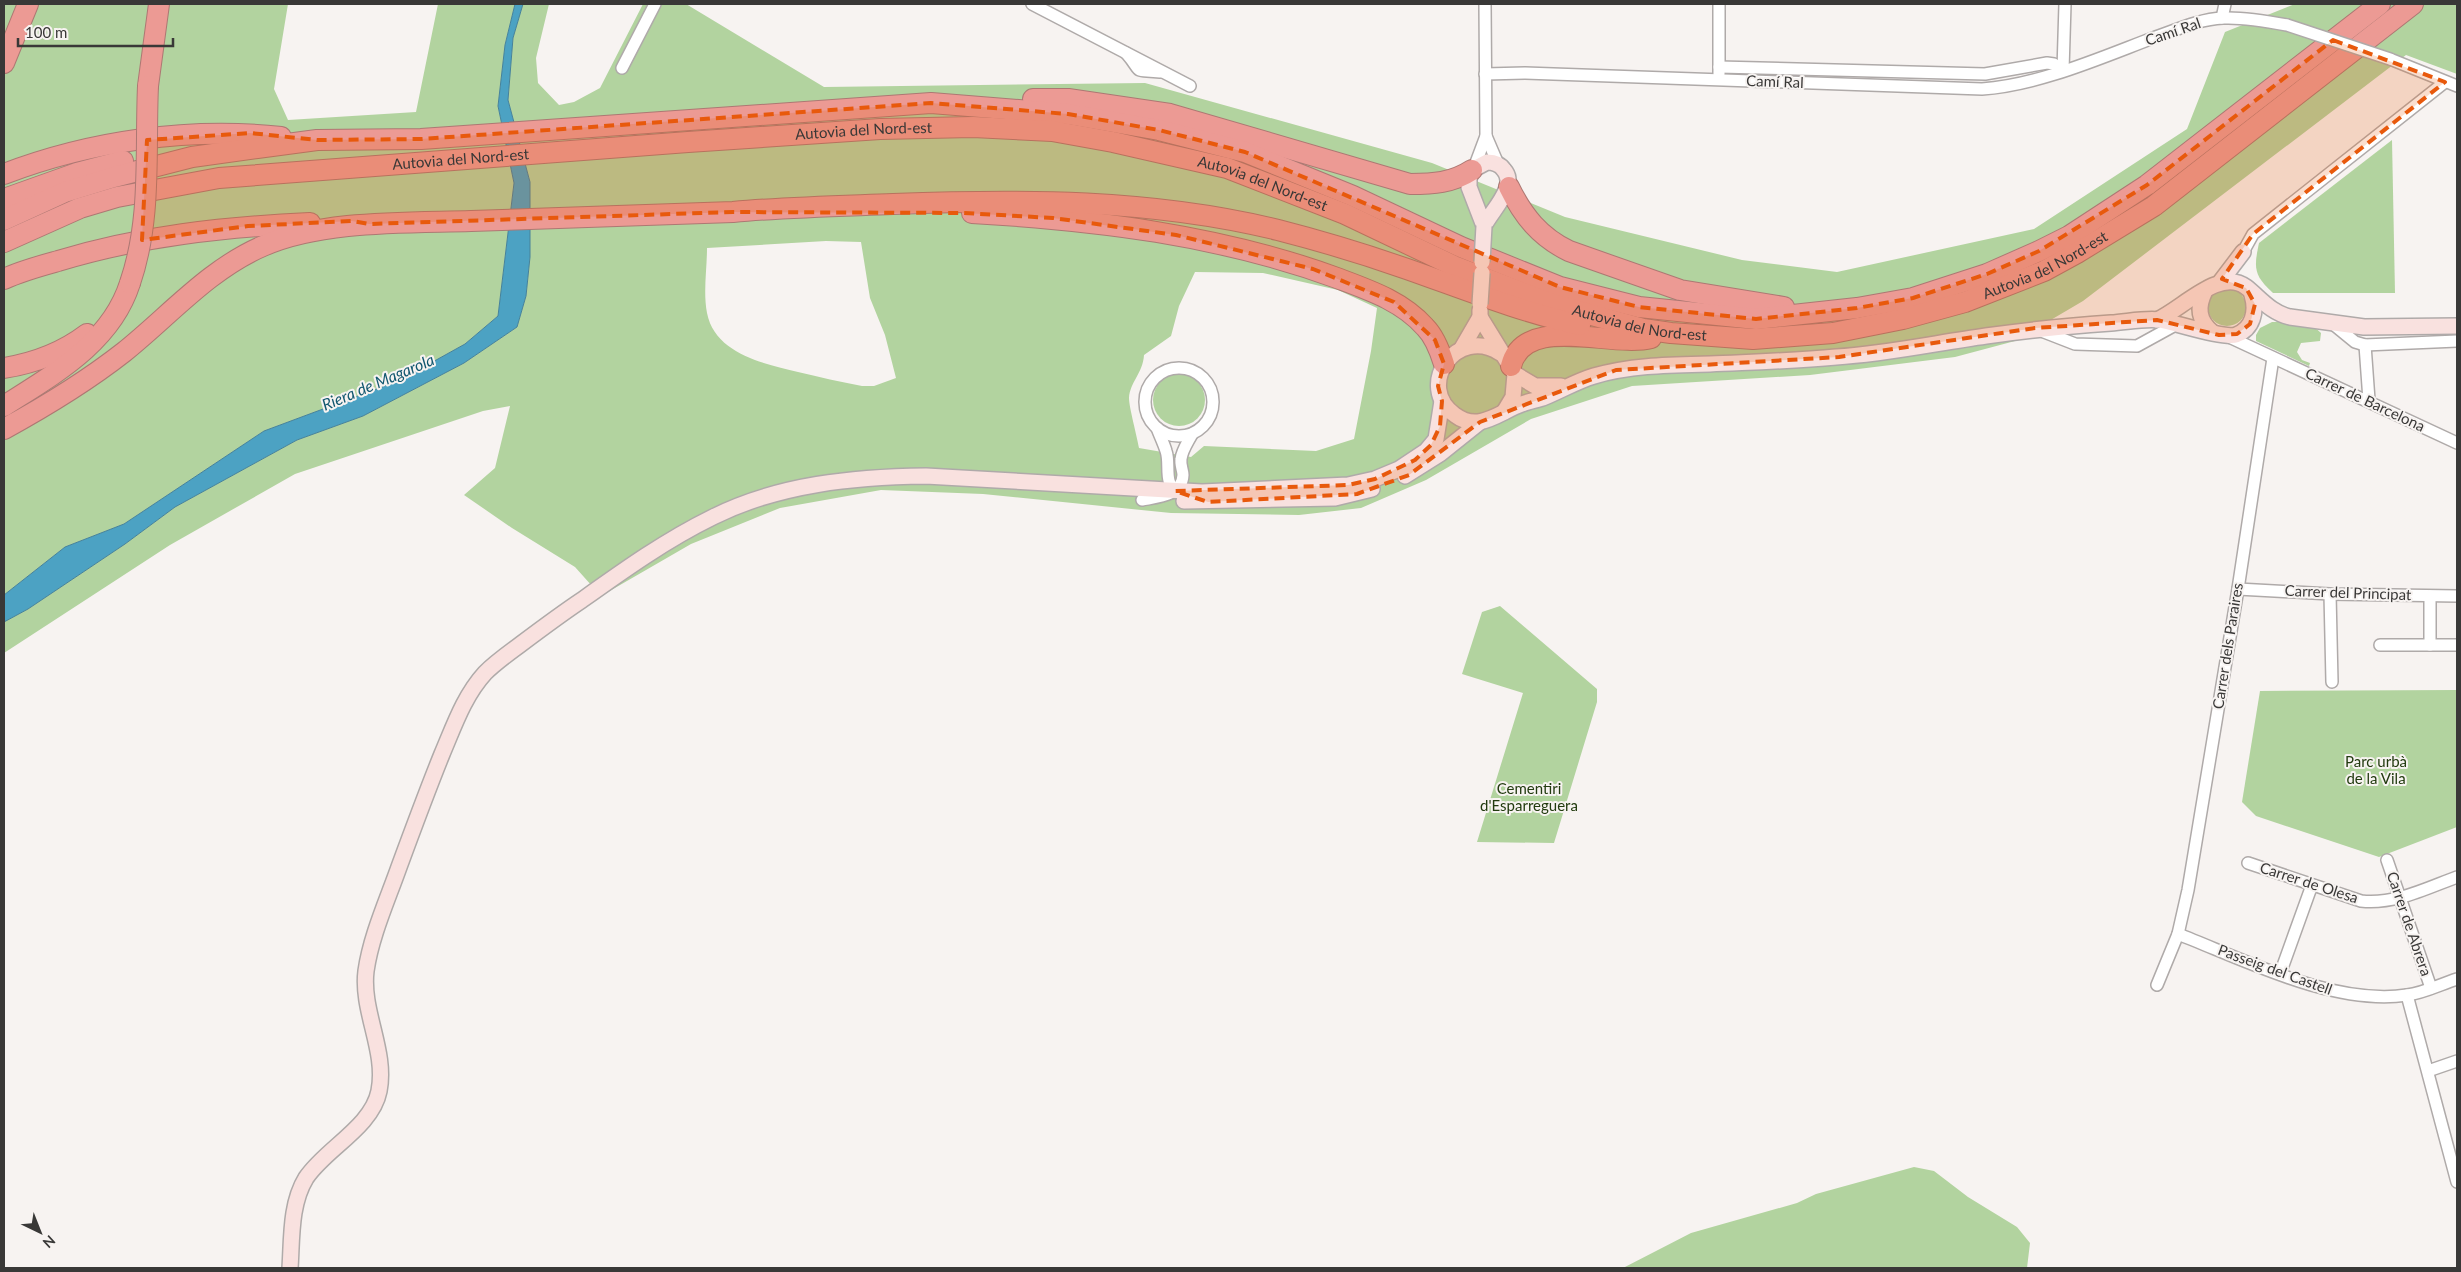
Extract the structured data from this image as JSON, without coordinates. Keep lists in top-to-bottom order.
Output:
{
  "streets": {
    "highway": ["Autovia del Nord-est"],
    "street": [
      "Camí Ral",
      "Carrer de Barcelona",
      "Carrer del Principat",
      "Carrer dels Paraires",
      "Carrer de Olesa",
      "Carrer de Abrera",
      "Passeig del Castell"
    ]
  },
  "crossings": [
    ["Carrer de Barcelona", "Carrer dels Paraires"],
    ["Carrer del Principat", "Carrer dels Paraires"],
    ["Carrer dels Paraires", "Passeig del Castell"],
    ["Carrer de Olesa", "Carrer de Abrera"],
    ["Carrer de Abrera", "Passeig del Castell"]
  ],
  "water": ["Riera de Magarola"],
  "parks": ["Parc urbà de la Vila", "Cementiri d'Esparreguera"],
  "scale_bar": "100 m",
  "north": "bottom right"
}
